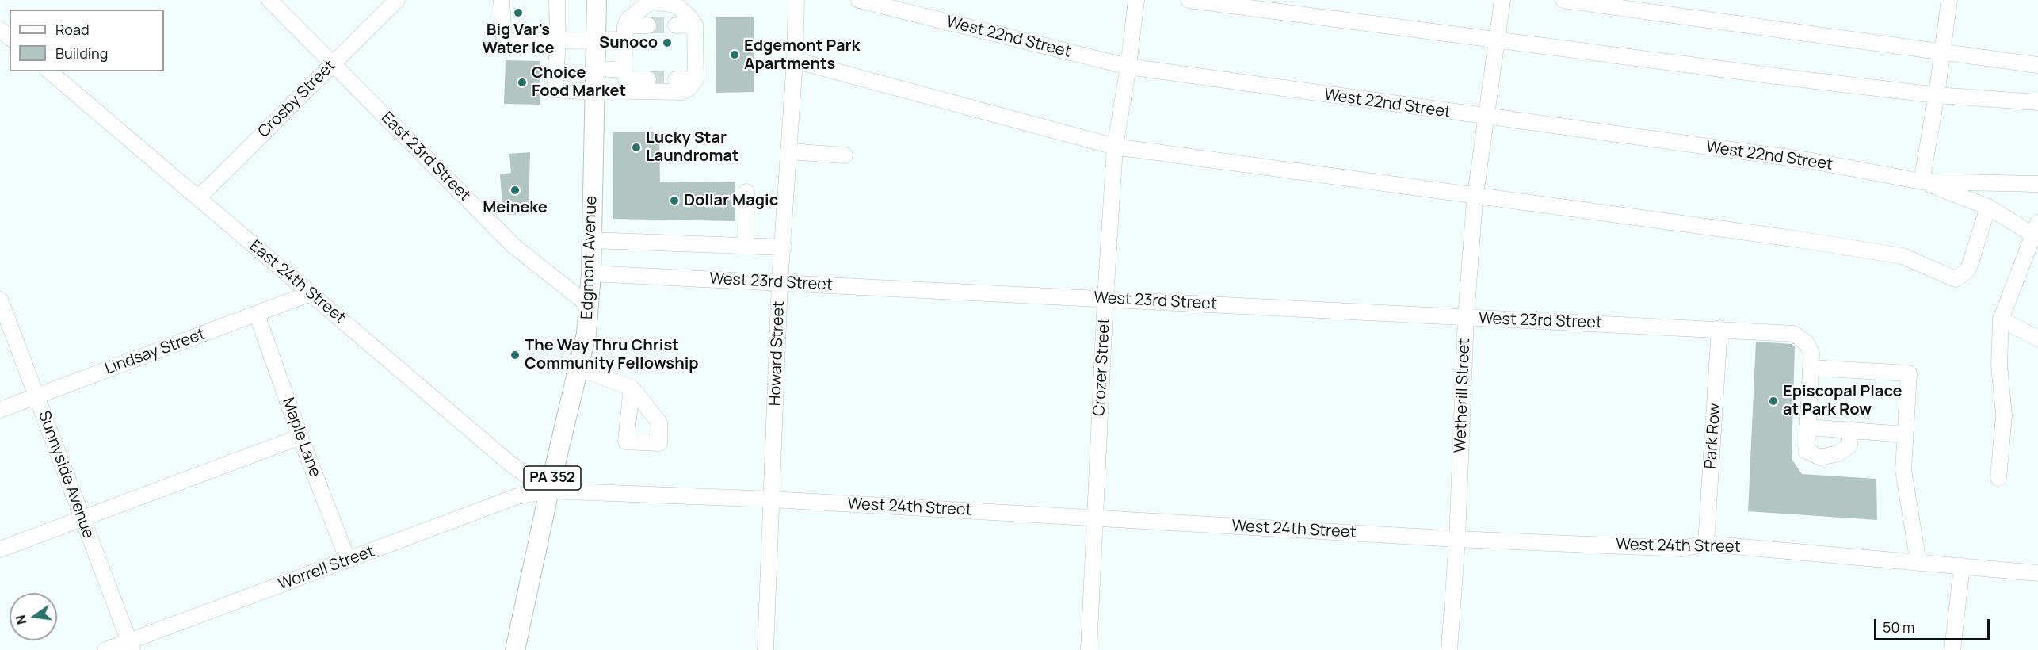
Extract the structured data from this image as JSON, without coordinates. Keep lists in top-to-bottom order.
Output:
{
  "streets": {
    "main road": ["Edgmont Avenue", "PA 352"],
    "street": [
      "West 22nd Street",
      "Crosby Street",
      "East 23rd Street",
      "East 24th Street",
      "West 23rd Street",
      "Lindsay Street",
      "Howard Street",
      "Crozer Street",
      "Wetherill Street",
      "Park Row",
      "Maple Lane",
      "Sunnyside Avenue",
      "West 24th Street",
      "Worrell Street"
    ]
  },
  "crossings": [
    ["West 22nd Street", "Crozer Street"],
    ["West 22nd Street", "Wetherill Street"],
    ["Crosby Street", "East 23rd Street"],
    ["Crosby Street", "East 24th Street"],
    ["East 23rd Street", "Edgmont Avenue"],
    ["Edgmont Avenue", "East 24th Street"],
    ["Edgmont Avenue", "West 23rd Street"],
    ["Edgmont Avenue", "West 24th Street"],
    ["Edgmont Avenue", "Worrell Street"],
    ["East 24th Street", "Lindsay Street"],
    ["East 24th Street", "West 24th Street"],
    ["East 24th Street", "Worrell Street"],
    ["West 23rd Street", "Howard Street"],
    ["West 23rd Street", "Crozer Street"],
    ["West 23rd Street", "Wetherill Street"],
    ["West 23rd Street", "Park Row"],
    ["Lindsay Street", "Maple Lane"],
    ["Lindsay Street", "Sunnyside Avenue"],
    ["Howard Street", "West 24th Street"],
    ["Crozer Street", "West 24th Street"],
    ["Wetherill Street", "West 24th Street"],
    ["Park Row", "West 24th Street"],
    ["Maple Lane", "Worrell Street"],
    ["Sunnyside Avenue", "Worrell Street"],
    ["West 24th Street", "Worrell Street"]
  ],
  "places": [
    "Big Var's Water Ice",
    "Sunoco",
    "Edgemont Park Apartments",
    "Choice Food Market",
    "Lucky Star Laundromat",
    "Meineke",
    "Dollar Magic",
    "The Way Thru Christ Community Fellowship",
    "Episcopal Place at Park Row"
  ],
  "legend": ["Road", "Building"],
  "scale_bar": "50 m",
  "north": "left"
}
